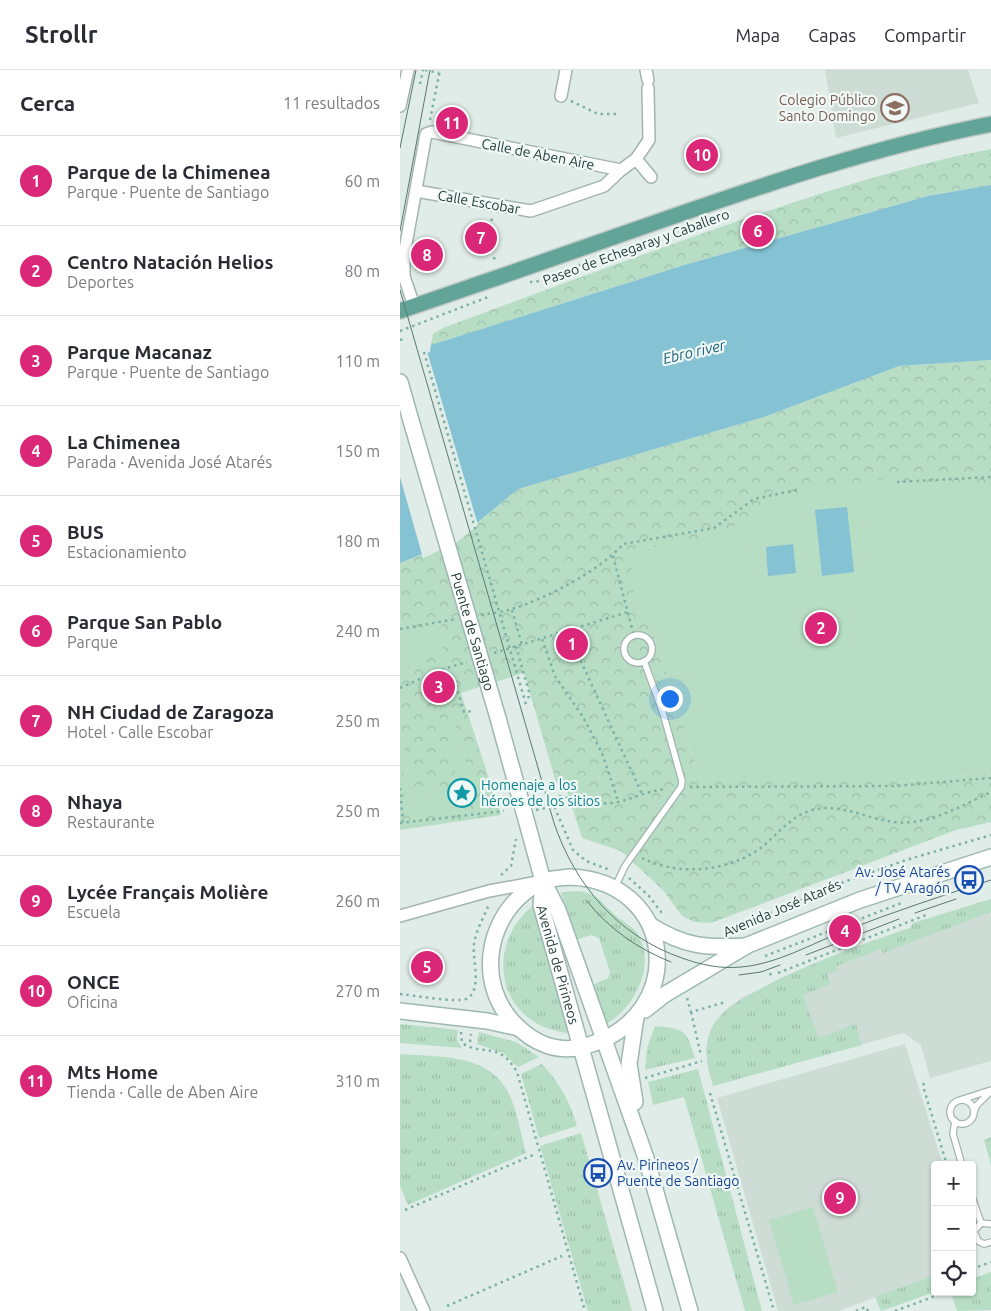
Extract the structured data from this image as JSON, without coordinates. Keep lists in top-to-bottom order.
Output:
{
  "streets": {
    "main road": [
      "Paseo de Echegaray y Caballero",
      "Puente de Santiago",
      "Avenida José Atarés",
      "Avenida de Pirineos"
    ],
    "street": ["Calle de Aben Aire", "Calle Escobar"]
  },
  "crossings": [
    ["Calle de Aben Aire", "Calle Escobar"],
    ["Puente de Santiago", "Avenida de Pirineos"],
    ["Avenida José Atarés", "Avenida de Pirineos"]
  ],
  "water": ["Ebro river"],
  "places": {
    "school or university": ["Colegio Público Santo Domingo"],
    "place": ["Homenaje a los héroes de los sitios"],
    "bus stop": ["Av. José Atarés / TV Aragón", "Av. Pirineos / Puente de Santiago"]
  },
  "page": {
    "header": "Strollr",
    "nav": ["Mapa", "Capas", "Compartir"],
    "heading": ["Cerca", "11 resultados"],
    "pins": [
      "11",
      "10",
      "6",
      "7",
      "8",
      "2",
      "1",
      "3",
      "4",
      "5",
      "9"
    ],
    "list": [
      {
        "mark": "1",
        "name": "Parque de la Chimenea",
        "note": "Parque · Puente de Santiago",
        "value": "60 m"
      },
      {
        "mark": "2",
        "name": "Centro Natación Helios",
        "note": "Deportes",
        "value": "80 m"
      },
      {
        "mark": "3",
        "name": "Parque Macanaz",
        "note": "Parque · Puente de Santiago",
        "value": "110 m"
      },
      {
        "mark": "4",
        "name": "La Chimenea",
        "note": "Parada · Avenida José Atarés",
        "value": "150 m"
      },
      {
        "mark": "5",
        "name": "BUS",
        "note": "Estacionamiento",
        "value": "180 m"
      },
      {
        "mark": "6",
        "name": "Parque San Pablo",
        "note": "Parque",
        "value": "240 m"
      },
      {
        "mark": "7",
        "name": "NH Ciudad de Zaragoza",
        "note": "Hotel · Calle Escobar",
        "value": "250 m"
      },
      {
        "mark": "8",
        "name": "Nhaya",
        "note": "Restaurante",
        "value": "250 m"
      },
      {
        "mark": "9",
        "name": "Lycée Français Molière",
        "note": "Escuela",
        "value": "260 m"
      },
      {
        "mark": "10",
        "name": "ONCE",
        "note": "Oficina",
        "value": "270 m"
      },
      {
        "mark": "11",
        "name": "Mts Home",
        "note": "Tienda · Calle de Aben Aire",
        "value": "310 m"
      }
    ],
    "map_buttons": ["+", "−"]
  }
}
